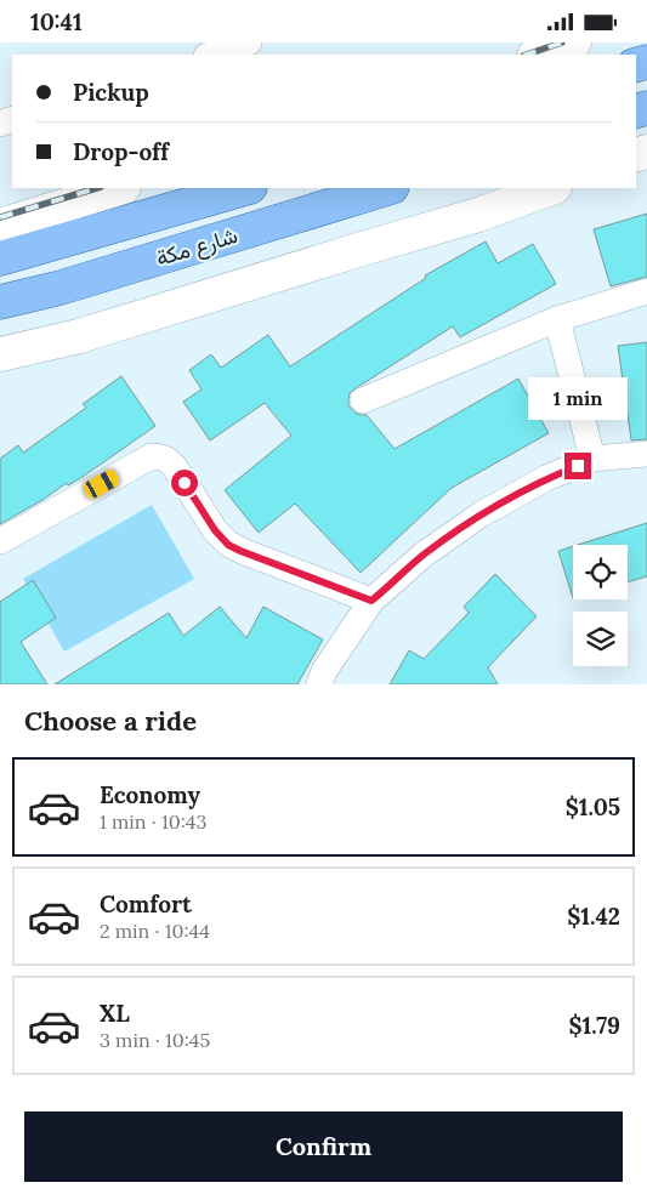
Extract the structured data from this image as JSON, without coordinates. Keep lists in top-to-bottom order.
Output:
{
  "streets": {
    "main road": ["شارع مكة"]
  },
  "page": {
    "status": "10:41",
    "banner": ["Pickup", "Drop-off"],
    "bubble": "1 min",
    "heading": "Choose a ride",
    "list": [
      {
        "name": "Economy",
        "note": "1 min · 10:43",
        "value": "$1.05"
      },
      {
        "name": "Comfort",
        "note": "2 min · 10:44",
        "value": "$1.42"
      },
      {
        "name": "XL",
        "note": "3 min · 10:45",
        "value": "$1.79"
      }
    ],
    "buttons": "Confirm"
  }
}
